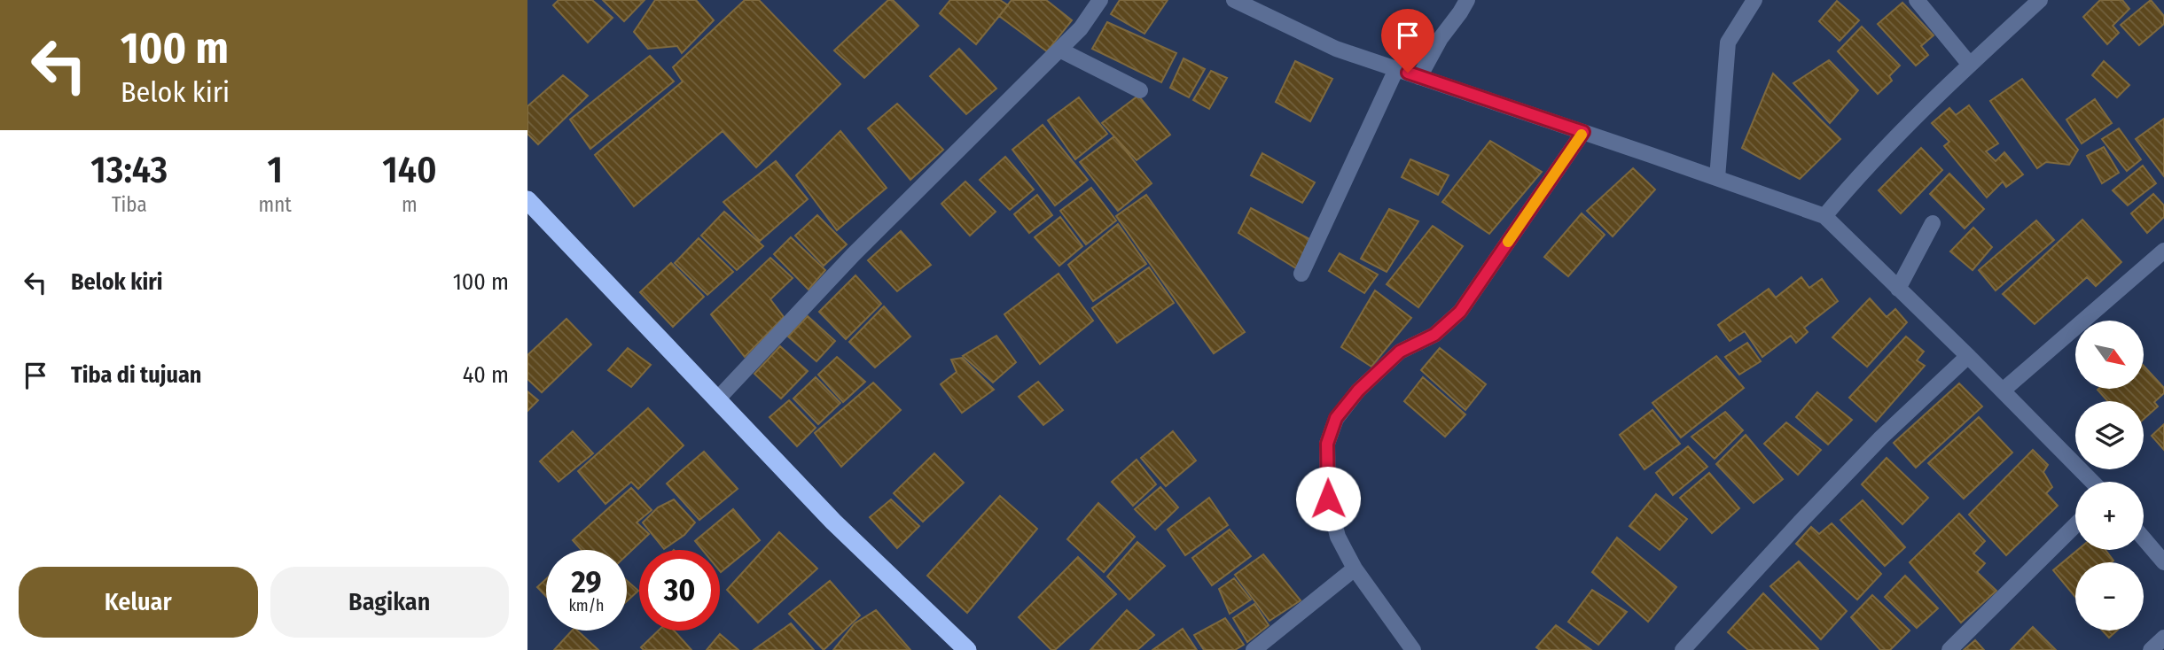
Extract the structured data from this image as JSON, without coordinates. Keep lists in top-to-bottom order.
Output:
{
  "north": "bottom right",
  "page": {
    "turn": ["100 m", "Belok kiri"],
    "eta": [
      "13:43",
      "Tiba",
      "1",
      "mnt",
      "140",
      "m"
    ],
    "list": [
      {
        "name": "Belok kiri",
        "value": "100 m"
      },
      {
        "name": "Tiba di tujuan",
        "value": "40 m"
      }
    ],
    "map_buttons": ["+", "−"],
    "speed": "29 km/h",
    "limit": "30",
    "buttons": ["Keluar", "Bagikan"]
  }
}
